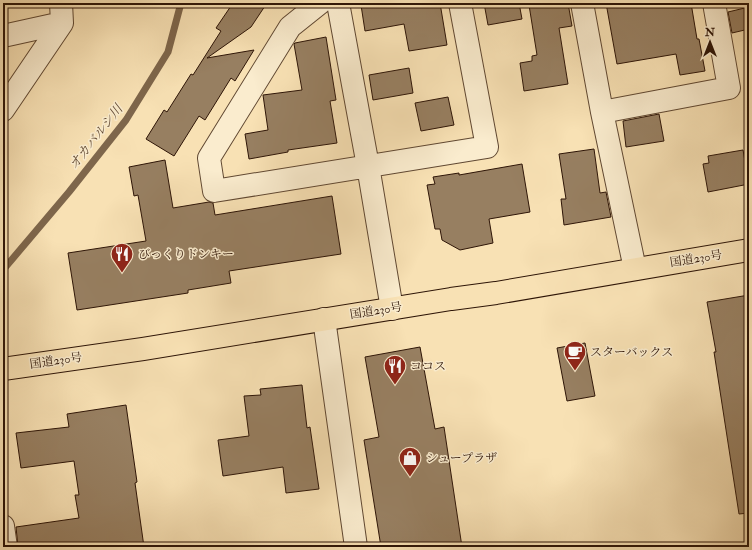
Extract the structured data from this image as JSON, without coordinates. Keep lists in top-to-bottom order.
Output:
{
  "streets": {
    "highway": ["国道230号"]
  },
  "water": ["オカバルシ川"],
  "places": {
    "restaurant": ["びっくりドンキー", "ココス"],
    "cafe": ["スターバックス"],
    "shop": ["シュープラザ"]
  },
  "north": "top"
}
